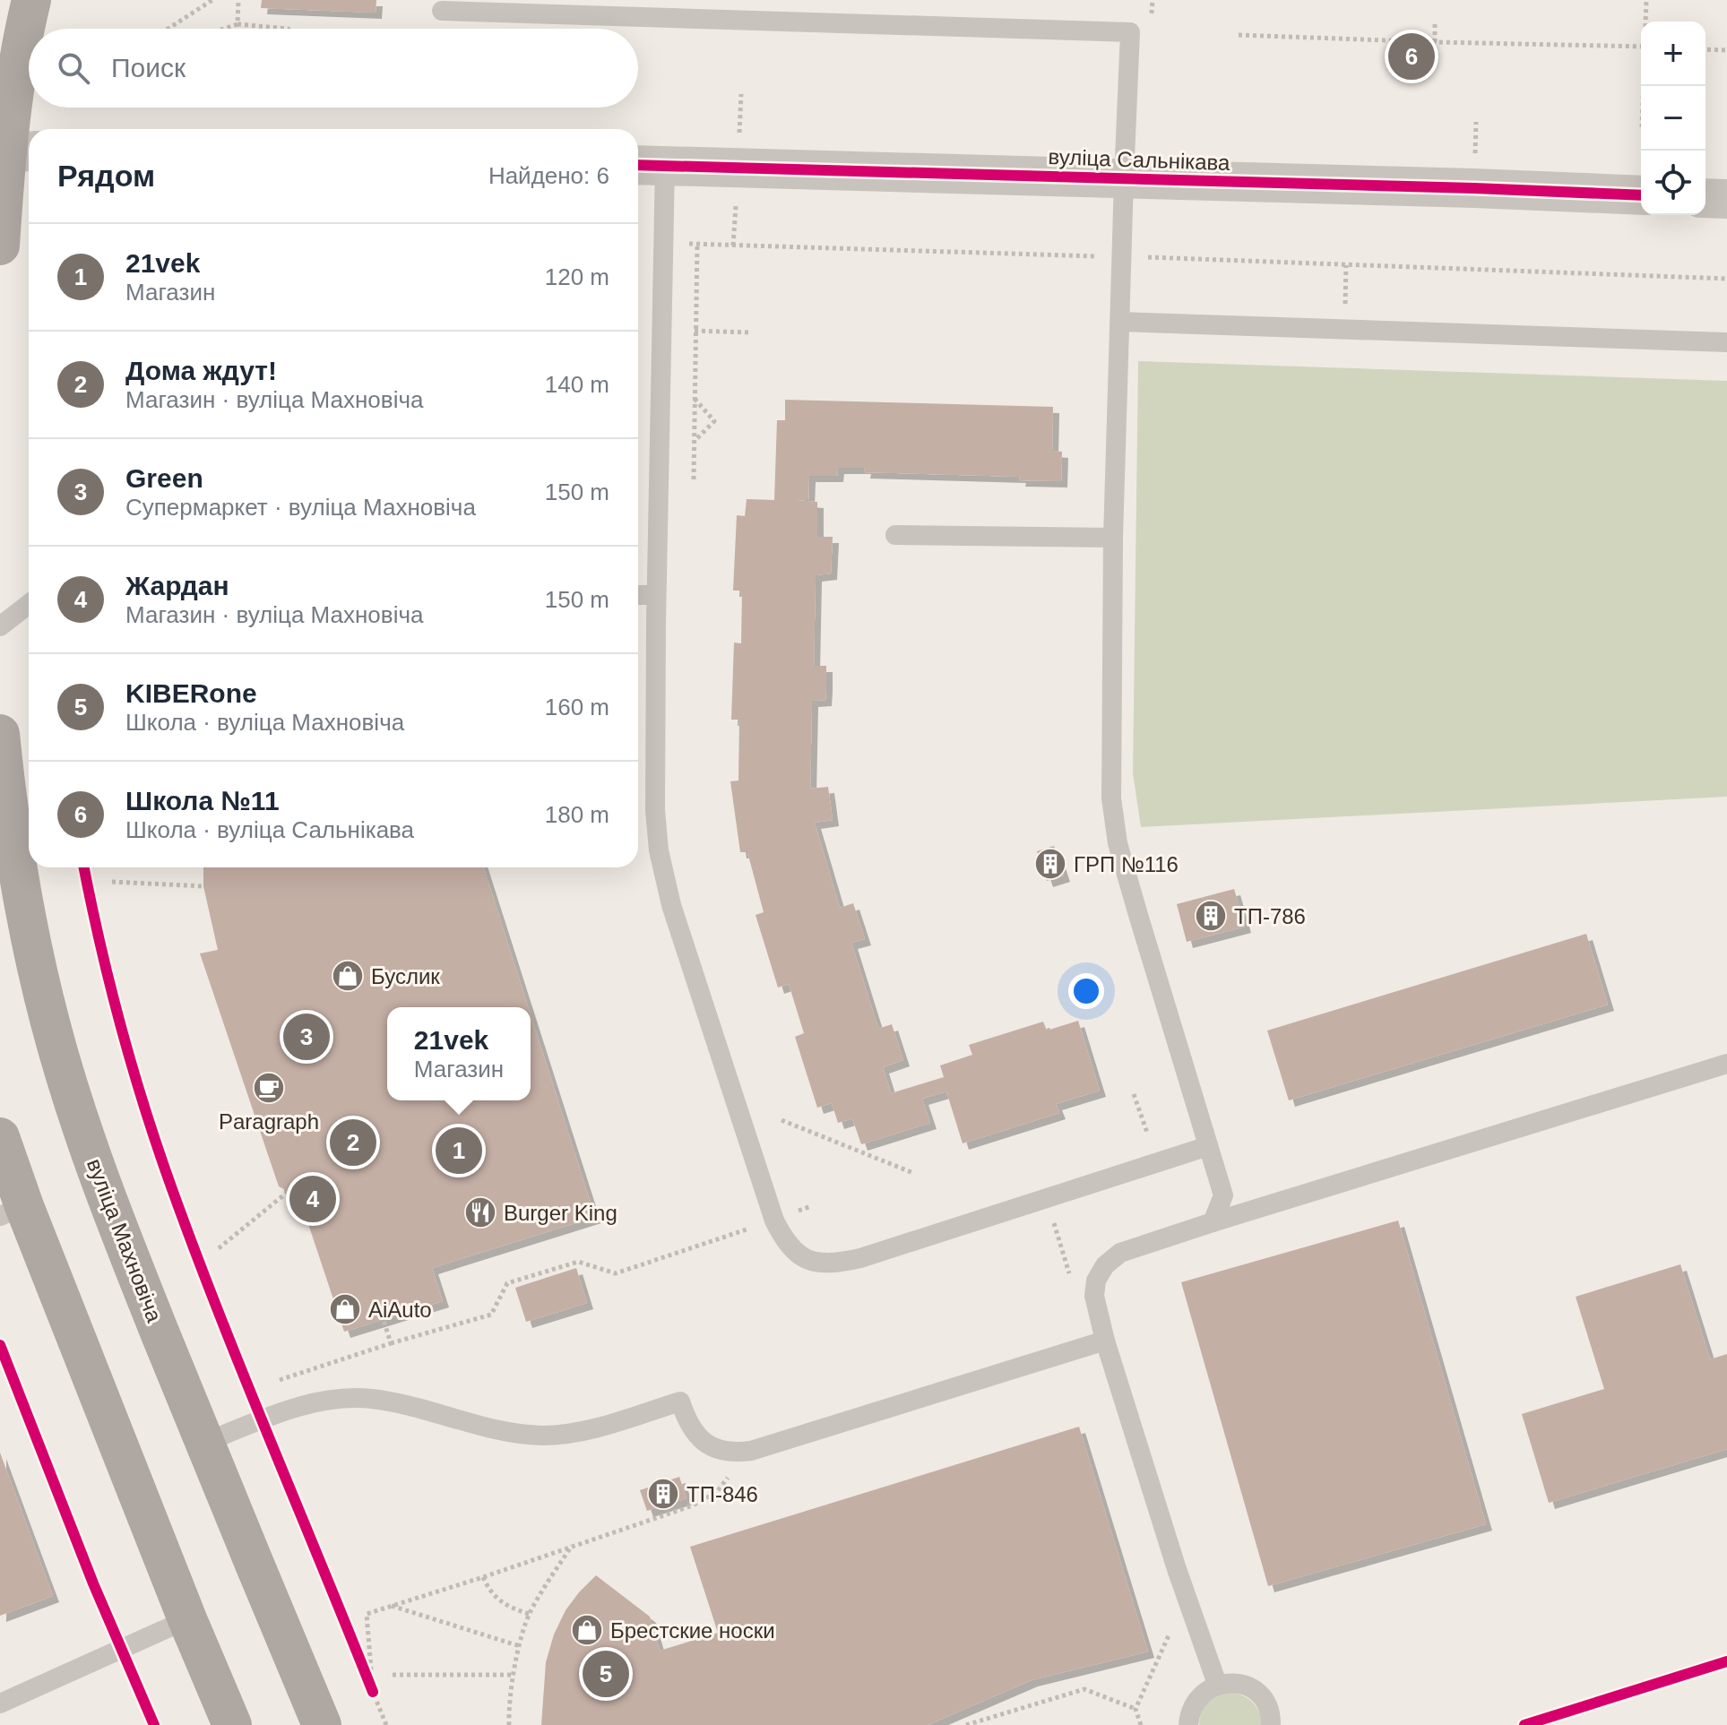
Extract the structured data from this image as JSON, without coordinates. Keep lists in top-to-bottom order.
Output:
{
  "streets": {
    "main road": ["вуліца Махновіча"],
    "street": ["вуліца Сальнікава"]
  },
  "places": {
    "building": ["ГРП №116", "ТП-786", "ТП-846"],
    "shop": ["Буслик", "AiAuto", "Брестские носки"],
    "cafe": ["Paragraph"],
    "restaurant": ["Burger King"]
  },
  "page": {
    "map_buttons": ["+", "−"],
    "search": "Поиск",
    "pins": [
      "6",
      "3",
      "2",
      "1",
      "4",
      "5"
    ],
    "heading": ["Рядом", "Найдено: 6"],
    "list": [
      {
        "mark": "1",
        "name": "21vek",
        "note": "Магазин",
        "value": "120 m"
      },
      {
        "mark": "2",
        "name": "Дома ждут!",
        "note": "Магазин · вуліца Махновіча",
        "value": "140 m"
      },
      {
        "mark": "3",
        "name": "Green",
        "note": "Супермаркет · вуліца Махновіча",
        "value": "150 m"
      },
      {
        "mark": "4",
        "name": "Жардан",
        "note": "Магазин · вуліца Махновіча",
        "value": "150 m"
      },
      {
        "mark": "5",
        "name": "KIBERone",
        "note": "Школа · вуліца Махновіча",
        "value": "160 m"
      },
      {
        "mark": "6",
        "name": "Школа №11",
        "note": "Школа · вуліца Сальнікава",
        "value": "180 m"
      }
    ],
    "popup": ["21vek", "Магазин"]
  }
}
